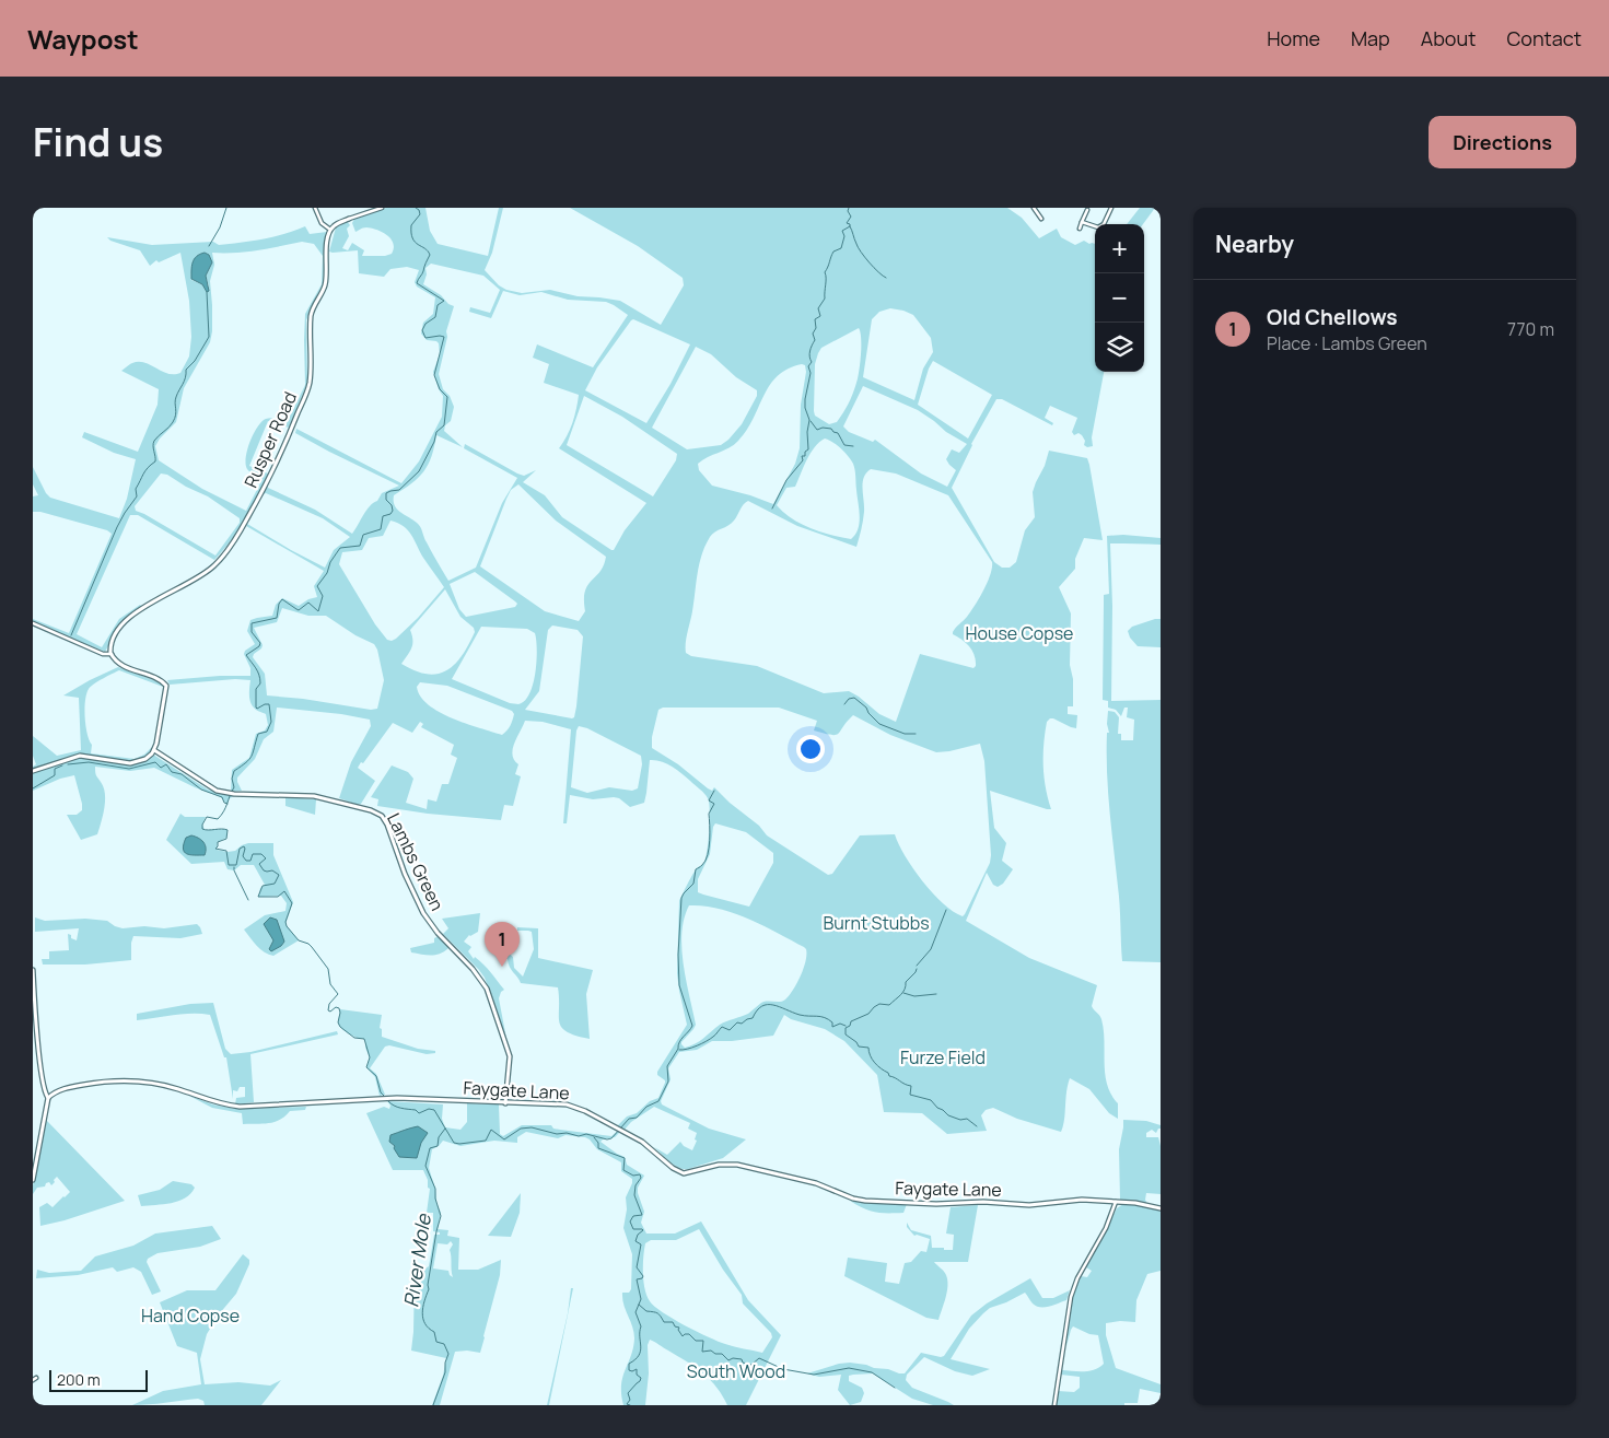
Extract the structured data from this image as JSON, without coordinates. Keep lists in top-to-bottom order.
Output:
{
  "streets": {
    "street": ["Rusper Road", "Lambs Green", "Faygate Lane"]
  },
  "crossings": [
    ["Lambs Green", "Faygate Lane"]
  ],
  "water": ["River Mole"],
  "parks": [
    "House Copse",
    "Burnt Stubbs",
    "Furze Field",
    "Hand Copse",
    "South Wood"
  ],
  "scale_bar": "200 m",
  "page": {
    "header": "Waypost",
    "nav": [
      "Home",
      "Map",
      "About",
      "Contact"
    ],
    "title": "Find us",
    "buttons": "Directions",
    "heading": "Nearby",
    "map_buttons": ["+", "−"],
    "list": [
      {
        "mark": "1",
        "name": "Old Chellows",
        "note": "Place · Lambs Green",
        "value": "770 m"
      }
    ],
    "pins": "1",
    "scale": "200 m"
  }
}
